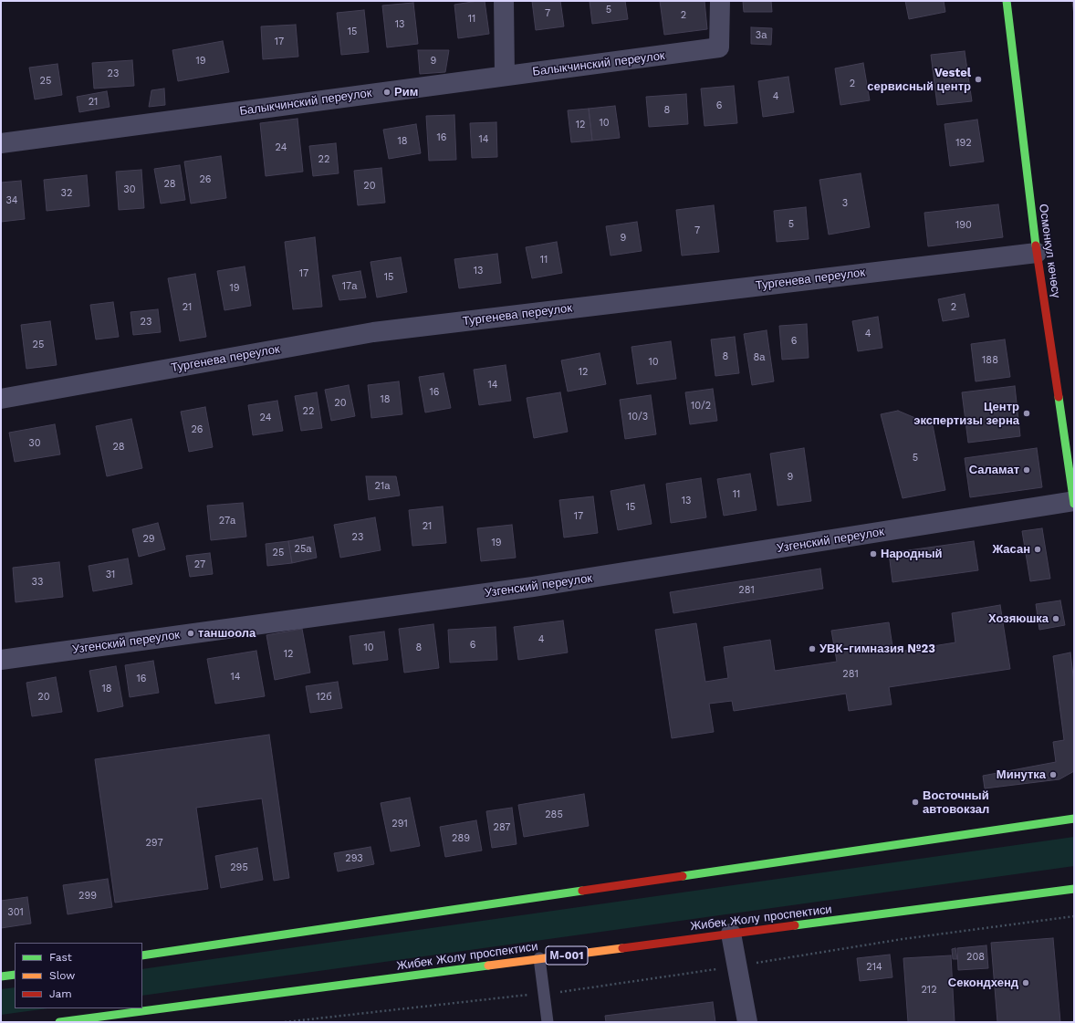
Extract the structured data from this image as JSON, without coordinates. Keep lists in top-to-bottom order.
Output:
{
  "streets": {
    "main road": ["Осмонкул көчөсү", "Жибек Жолу проспектиси", "М-001"],
    "street": ["Балыкчинский переулок", "Тургенева переулок", "Узгенский переулок"]
  },
  "crossings": [
    ["Осмонкул көчөсү", "Тургенева переулок"],
    ["Осмонкул көчөсү", "Узгенский переулок"]
  ],
  "places": [
    "Vestel сервисный центр",
    "Рим",
    "Центр экспертизы зерна",
    "Саламат",
    "Жасан",
    "Народный",
    "Хозяюшка",
    "таншоола",
    "УВК-гимназия №23",
    "Минутка",
    "Восточный автовокзал",
    "Секондхенд"
  ],
  "house_numbers": [
    "5",
    "7",
    "2",
    "11",
    "13",
    "15",
    "3а",
    "17",
    "19",
    "9",
    "23",
    "25",
    "2",
    "4",
    "21",
    "6",
    "8",
    "10",
    "12",
    "16",
    "14",
    "18",
    "192",
    "24",
    "22",
    "26",
    "28",
    "20",
    "30",
    "32",
    "34",
    "3",
    "5",
    "190",
    "7",
    "9",
    "11",
    "13",
    "17",
    "15",
    "17а",
    "19",
    "21",
    "2",
    "23",
    "4",
    "6",
    "25",
    "8",
    "8а",
    "188",
    "10",
    "12",
    "14",
    "16",
    "18",
    "20",
    "10/2",
    "22",
    "10/3",
    "24",
    "26",
    "30",
    "28",
    "5",
    "9",
    "21а",
    "11",
    "13",
    "15",
    "17",
    "27а",
    "21",
    "23",
    "29",
    "19",
    "25а",
    "25",
    "27",
    "31",
    "33",
    "281",
    "4",
    "6",
    "10",
    "8",
    "12",
    "281",
    "14",
    "16",
    "18",
    "20",
    "12б",
    "285",
    "291",
    "287",
    "289",
    "297",
    "293",
    "295",
    "299",
    "301",
    "208",
    "214",
    "212"
  ],
  "legend": ["Fast", "Slow", "Jam"]
}
